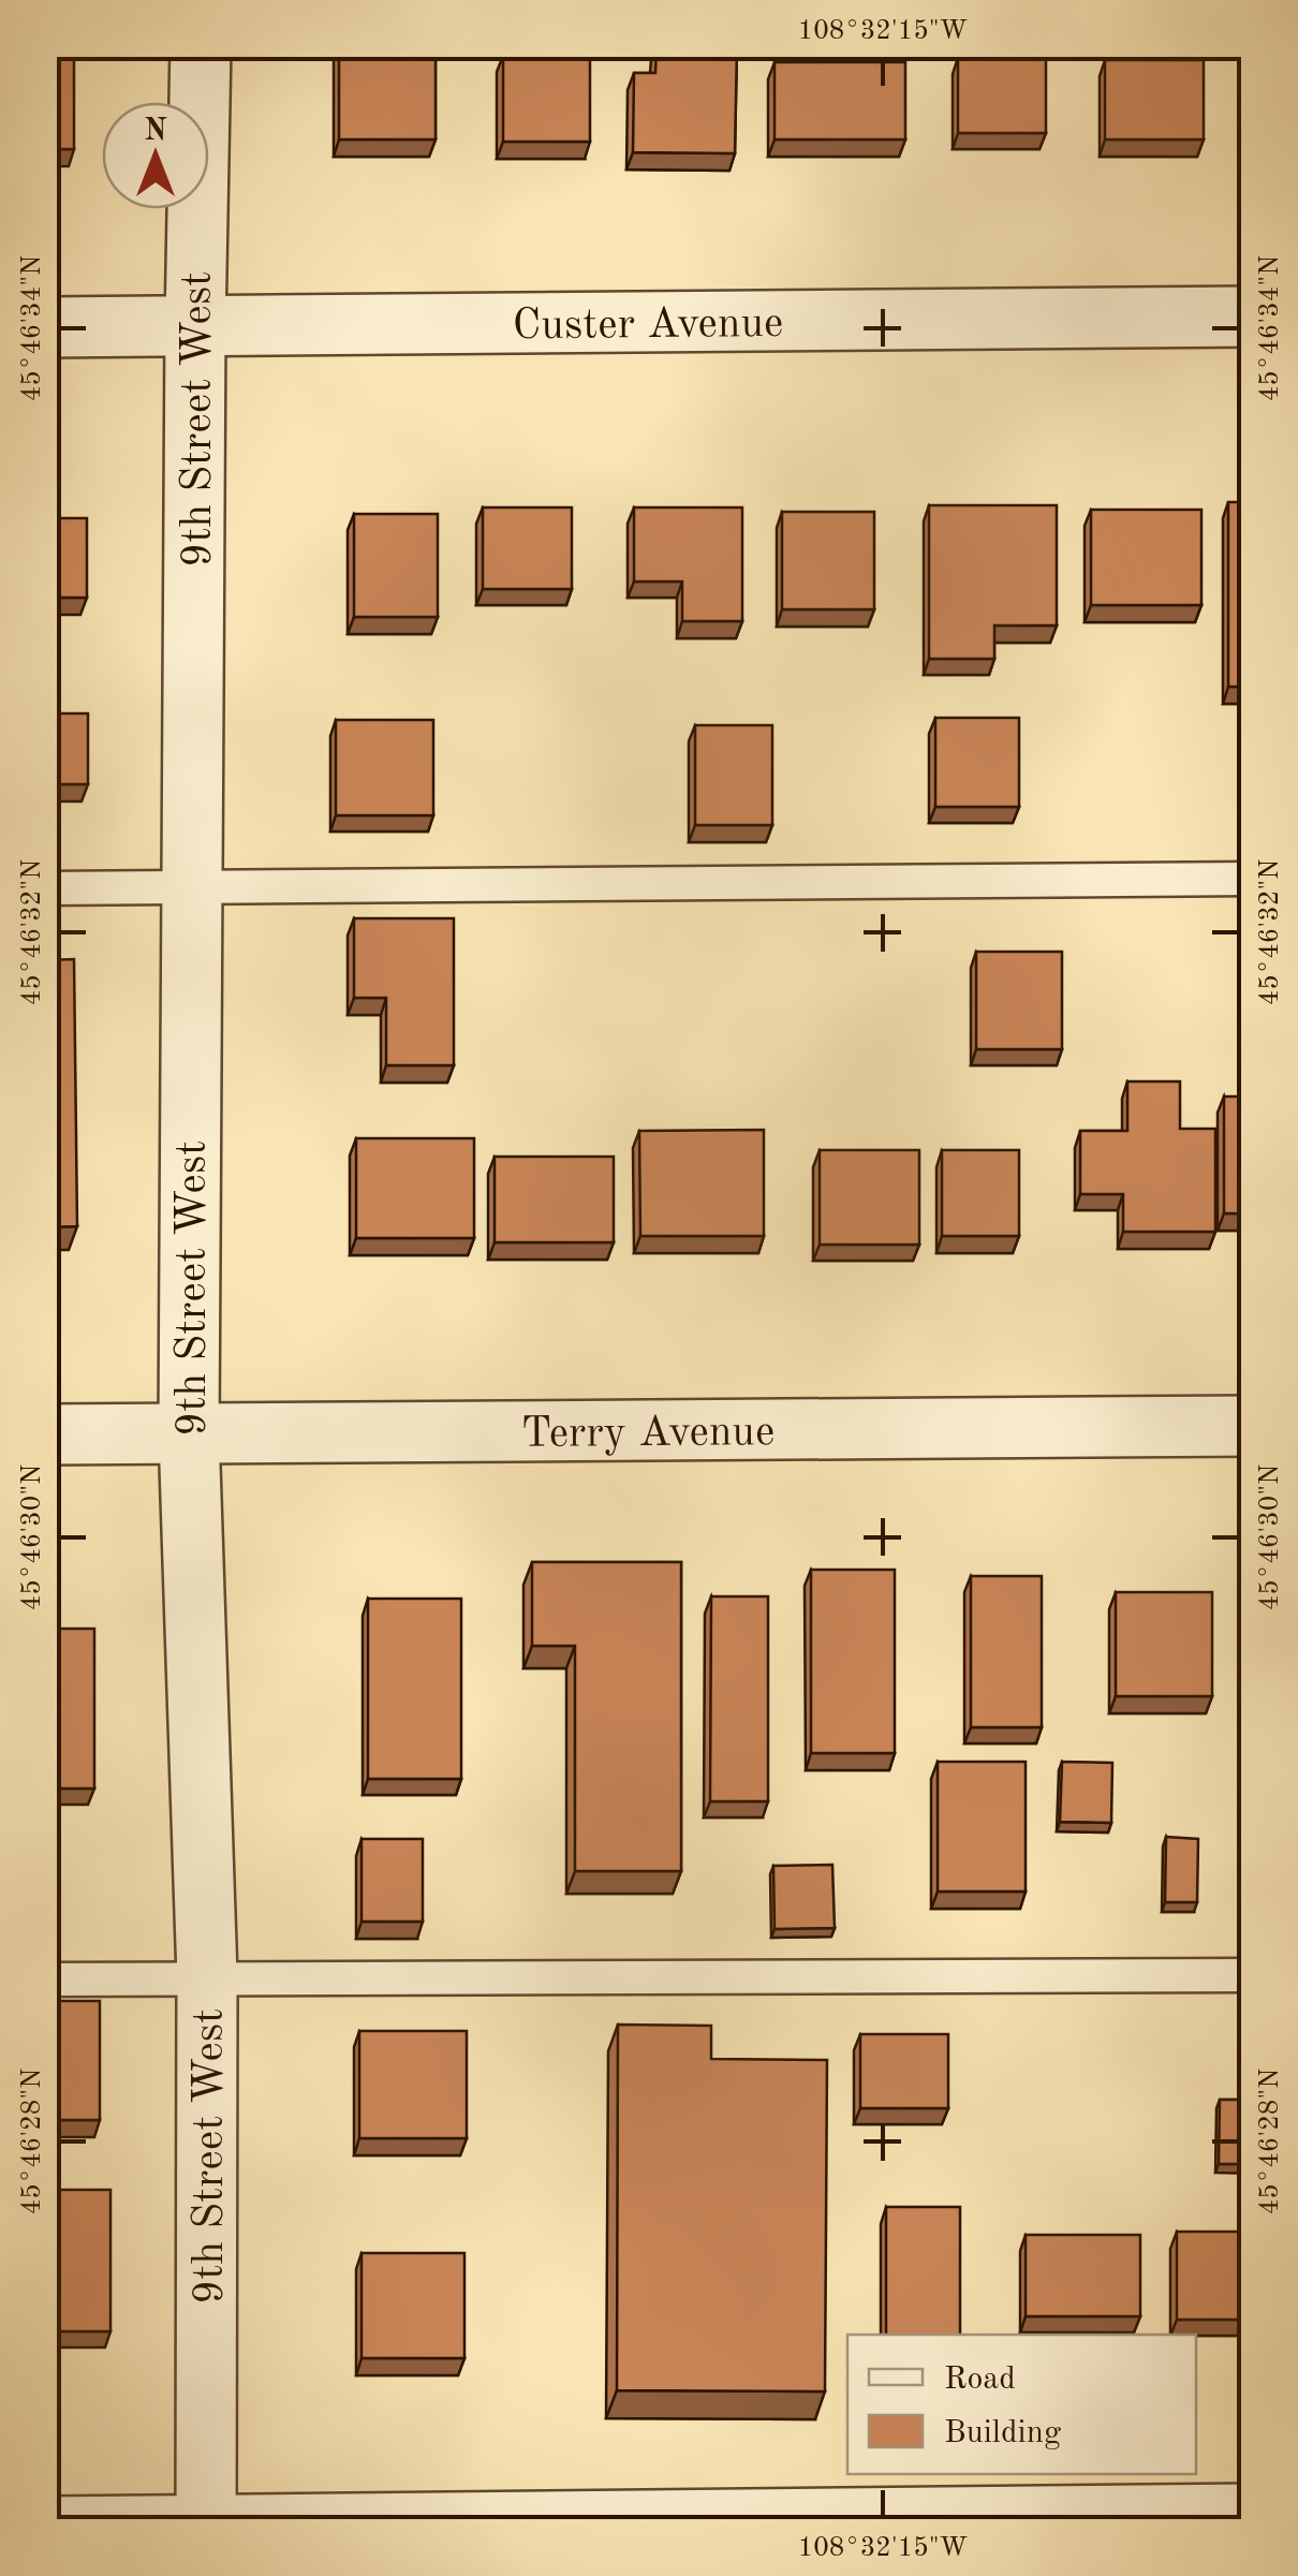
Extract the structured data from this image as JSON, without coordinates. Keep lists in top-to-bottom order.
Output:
{
  "streets": {
    "street": ["Custer Avenue", "9th Street West", "Terry Avenue"]
  },
  "crossings": [
    ["Custer Avenue", "9th Street West"],
    ["9th Street West", "Terry Avenue"]
  ],
  "legend": ["Road", "Building"],
  "north": "top",
  "coordinates": [
    "108°32'15\"W",
    "45°46'34\"N",
    "45°46'32\"N",
    "45°46'30\"N",
    "45°46'28\"N"
  ]
}
